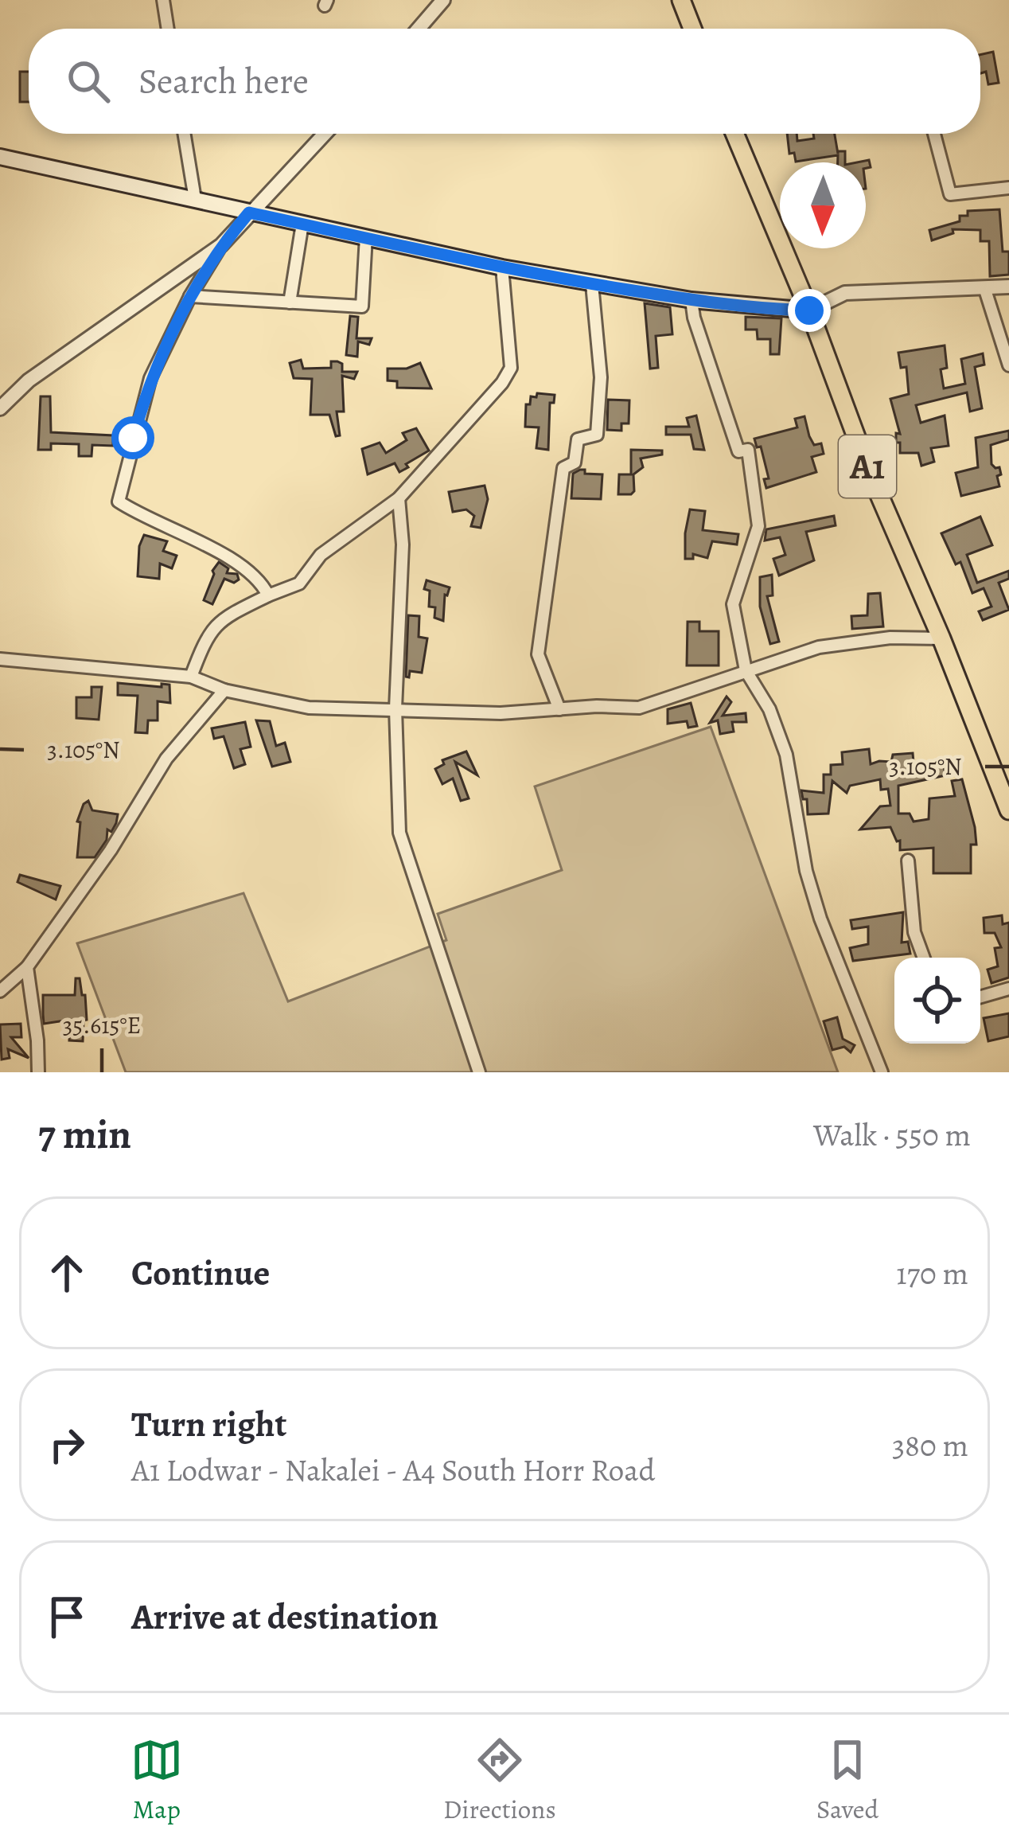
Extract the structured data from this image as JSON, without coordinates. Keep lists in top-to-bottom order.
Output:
{
  "streets": {
    "highway": ["A1"]
  },
  "north": "bottom",
  "page": {
    "search": "Search here",
    "heading": ["7 min", "Walk · 550 m"],
    "list": [
      ["Continue", "170 m"],
      ["Turn right", "A1 Lodwar - Nakalei - A4 South Horr Road", "380 m"],
      "Arrive at destination"
    ],
    "nav": ["Map", "Directions", "Saved"]
  },
  "coordinates": ["3.105°N", "35.615°E"]
}
